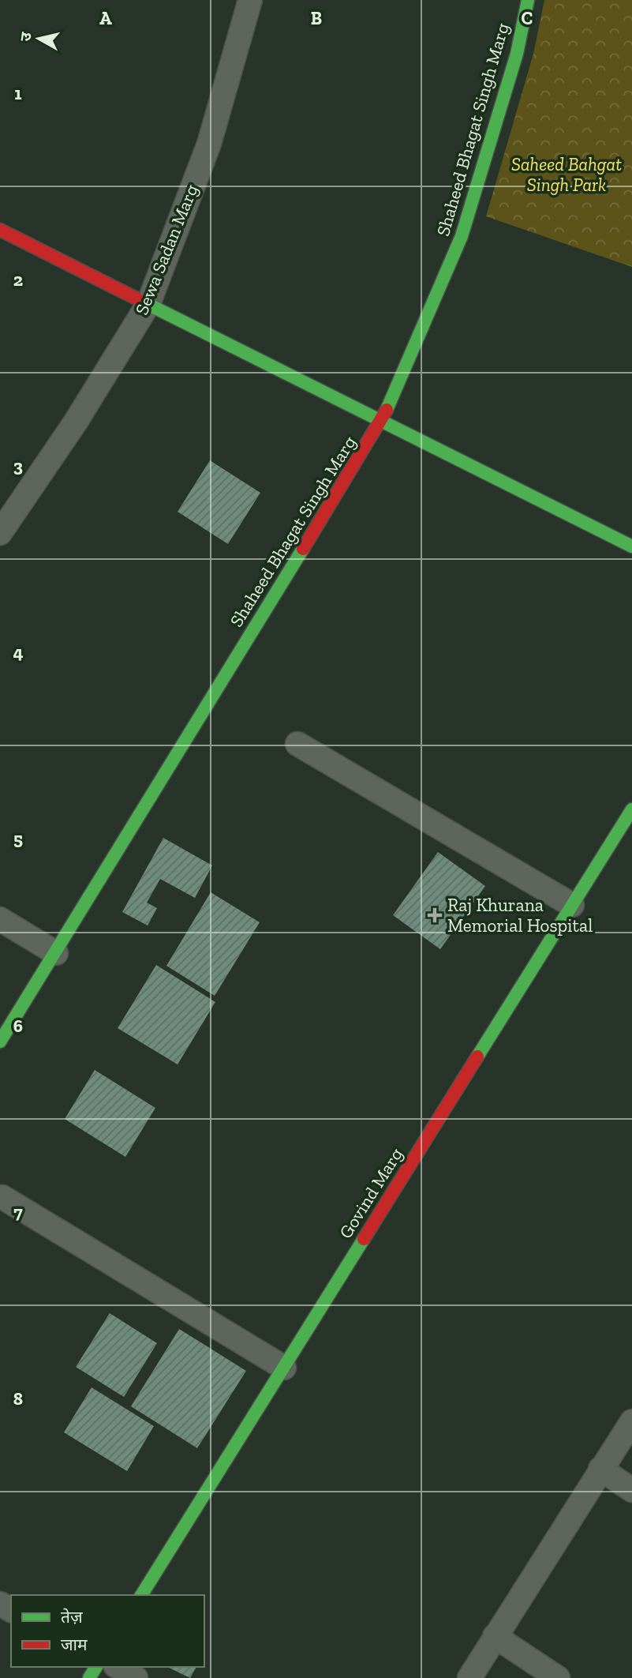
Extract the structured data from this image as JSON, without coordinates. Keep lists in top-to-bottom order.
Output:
{
  "streets": {
    "street": ["Shaheed Bhagat Singh Marg", "Sewa Sadan Marg", "Govind Marg"]
  },
  "parks": ["Saheed Bahgat Singh Park"],
  "places": {
    "health": ["Raj Khurana Memorial Hospital"]
  },
  "legend": ["तेज़", "जाम"],
  "north": "left",
  "grid": {
    "columns": ["A", "B", "C"],
    "rows": [
      "1",
      "2",
      "3",
      "4",
      "5",
      "6",
      "7",
      "8"
    ]
  }
}
